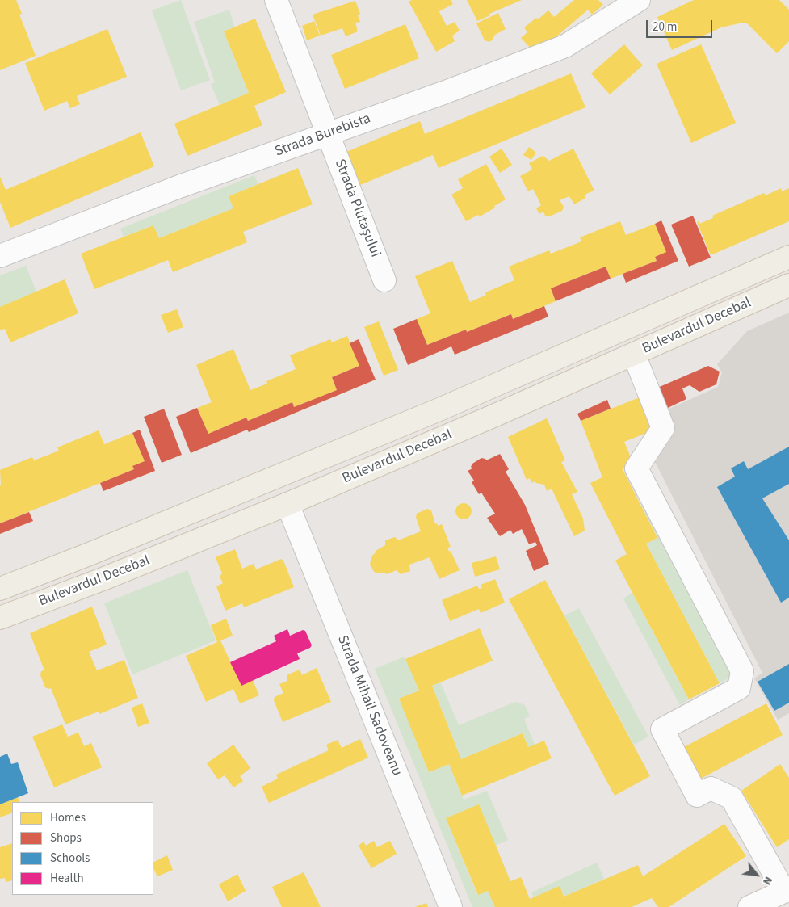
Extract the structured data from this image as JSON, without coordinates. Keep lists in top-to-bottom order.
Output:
{
  "streets": {
    "main road": ["Bulevardul Decebal"],
    "street": ["Strada Burebista", "Strada Plutașului", "Strada Mihail Sadoveanu"]
  },
  "crossings": [
    ["Strada Burebista", "Strada Plutașului"],
    ["Bulevardul Decebal", "Strada Mihail Sadoveanu"]
  ],
  "legend": [
    "Homes",
    "Shops",
    "Schools",
    "Health"
  ],
  "scale_bar": "20 m",
  "north": "bottom right"
}
